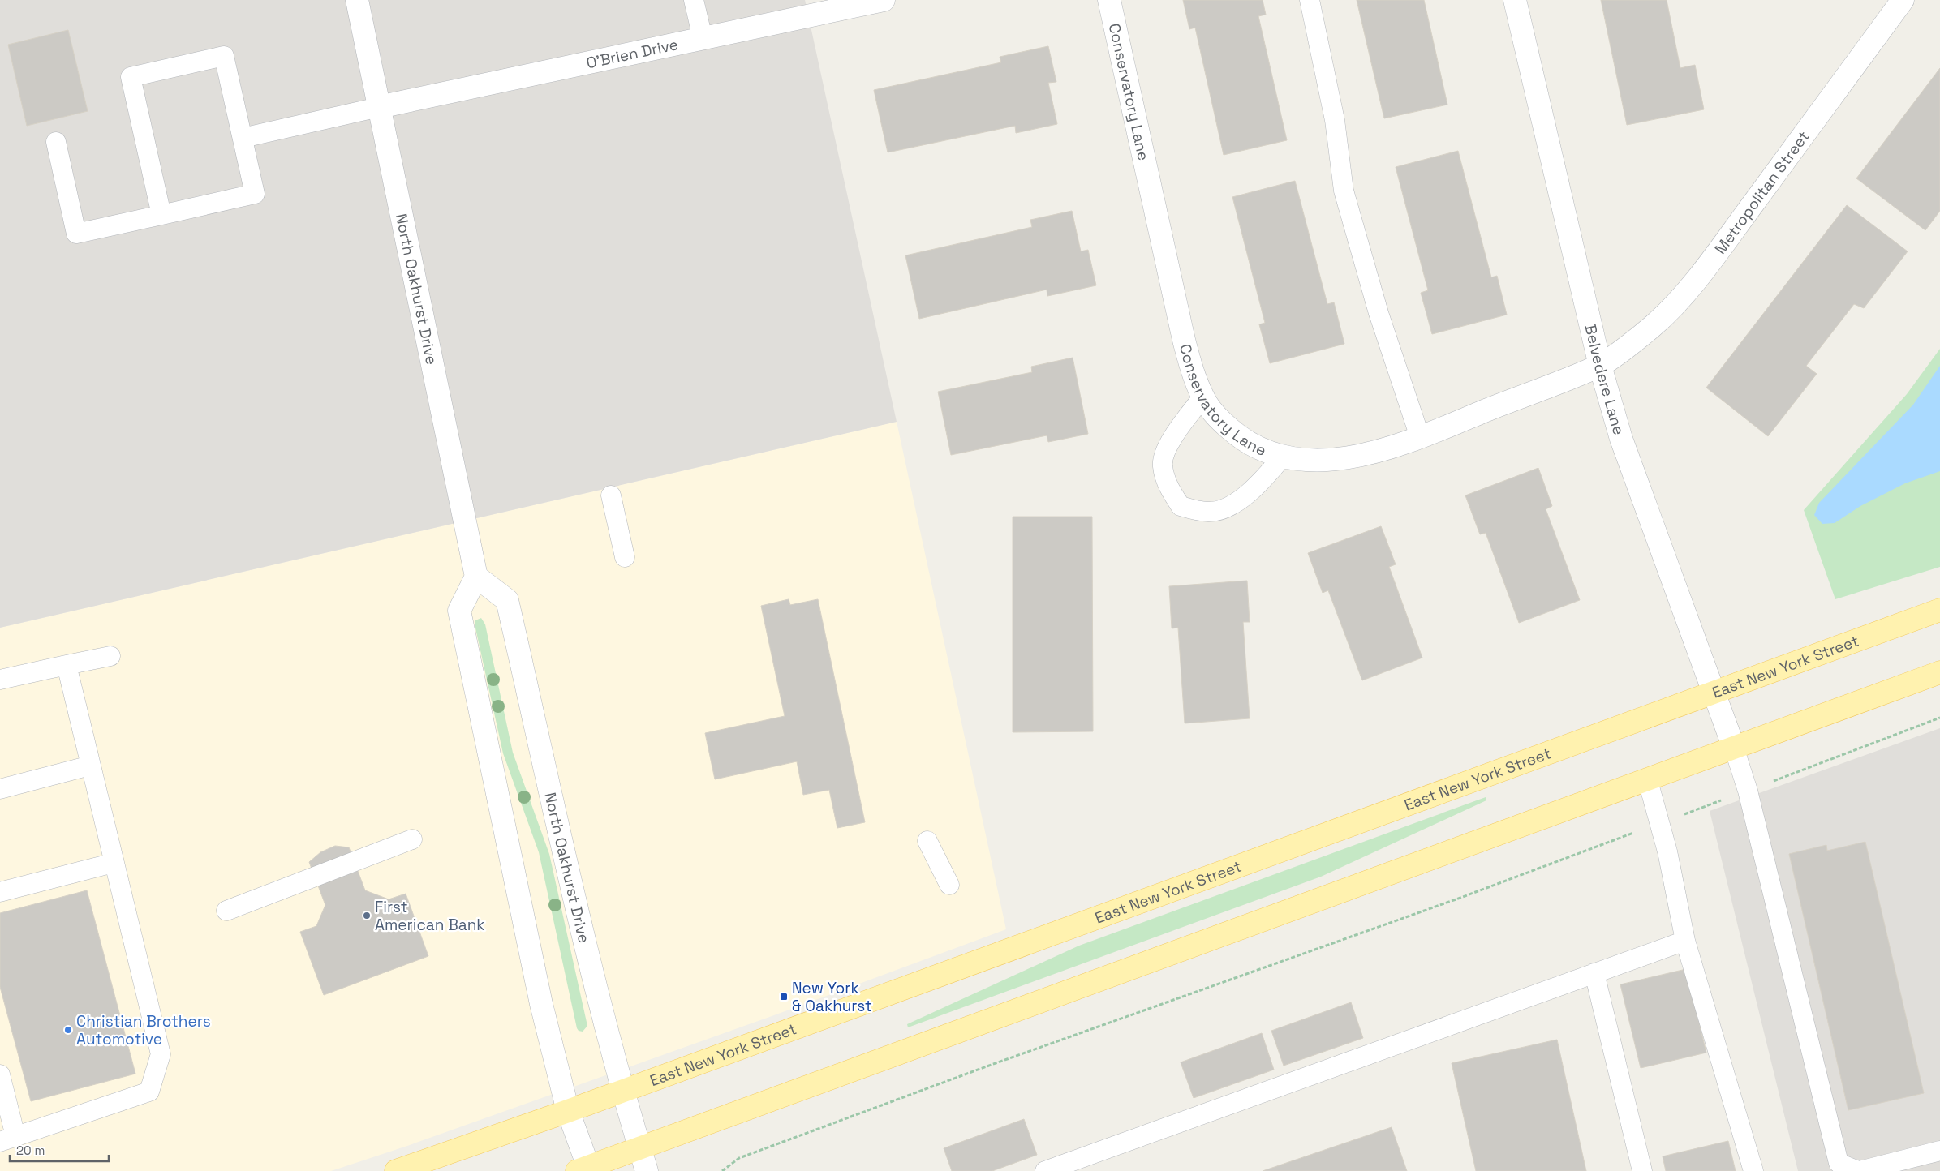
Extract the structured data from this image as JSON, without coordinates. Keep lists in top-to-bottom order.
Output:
{
  "streets": {
    "main road": ["East New York Street"],
    "street": [
      "O'Brien Drive",
      "Conservatory Lane",
      "Metropolitan Street",
      "North Oakhurst Drive",
      "Belvedere Lane"
    ]
  },
  "crossings": [
    ["O'Brien Drive", "North Oakhurst Drive"],
    ["Conservatory Lane", "Metropolitan Street"],
    ["Conservatory Lane", "Belvedere Lane"],
    ["Metropolitan Street", "Belvedere Lane"],
    ["North Oakhurst Drive", "East New York Street"],
    ["Belvedere Lane", "East New York Street"]
  ],
  "places": {
    "other": ["First American Bank", "Christian Brothers Automotive"],
    "transit": ["New York & Oakhurst"]
  },
  "scale_bar": "20 m"
}
